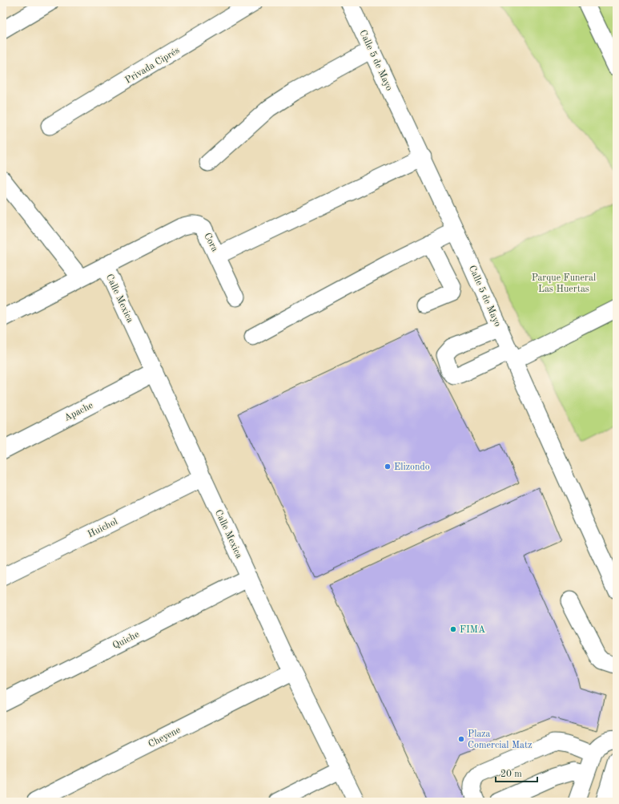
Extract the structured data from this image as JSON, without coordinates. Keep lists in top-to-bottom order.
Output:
{
  "streets": {
    "street": [
      "Calle 5 de Mayo",
      "Privada Ciprés",
      "Cora",
      "Calle Mexica",
      "Apache",
      "Huichol",
      "Quiche",
      "Cheyene"
    ]
  },
  "crossings": [
    ["Calle 5 de Mayo", "Cora"],
    ["Cora", "Calle Mexica"],
    ["Calle Mexica", "Apache"],
    ["Calle Mexica", "Huichol"],
    ["Calle Mexica", "Quiche"],
    ["Calle Mexica", "Cheyene"]
  ],
  "parks": ["Parque Funeral Las Huertas"],
  "places": ["Elizondo", "FIMA", "Plaza Comercial Matz"],
  "scale_bar": "20 m"
}
